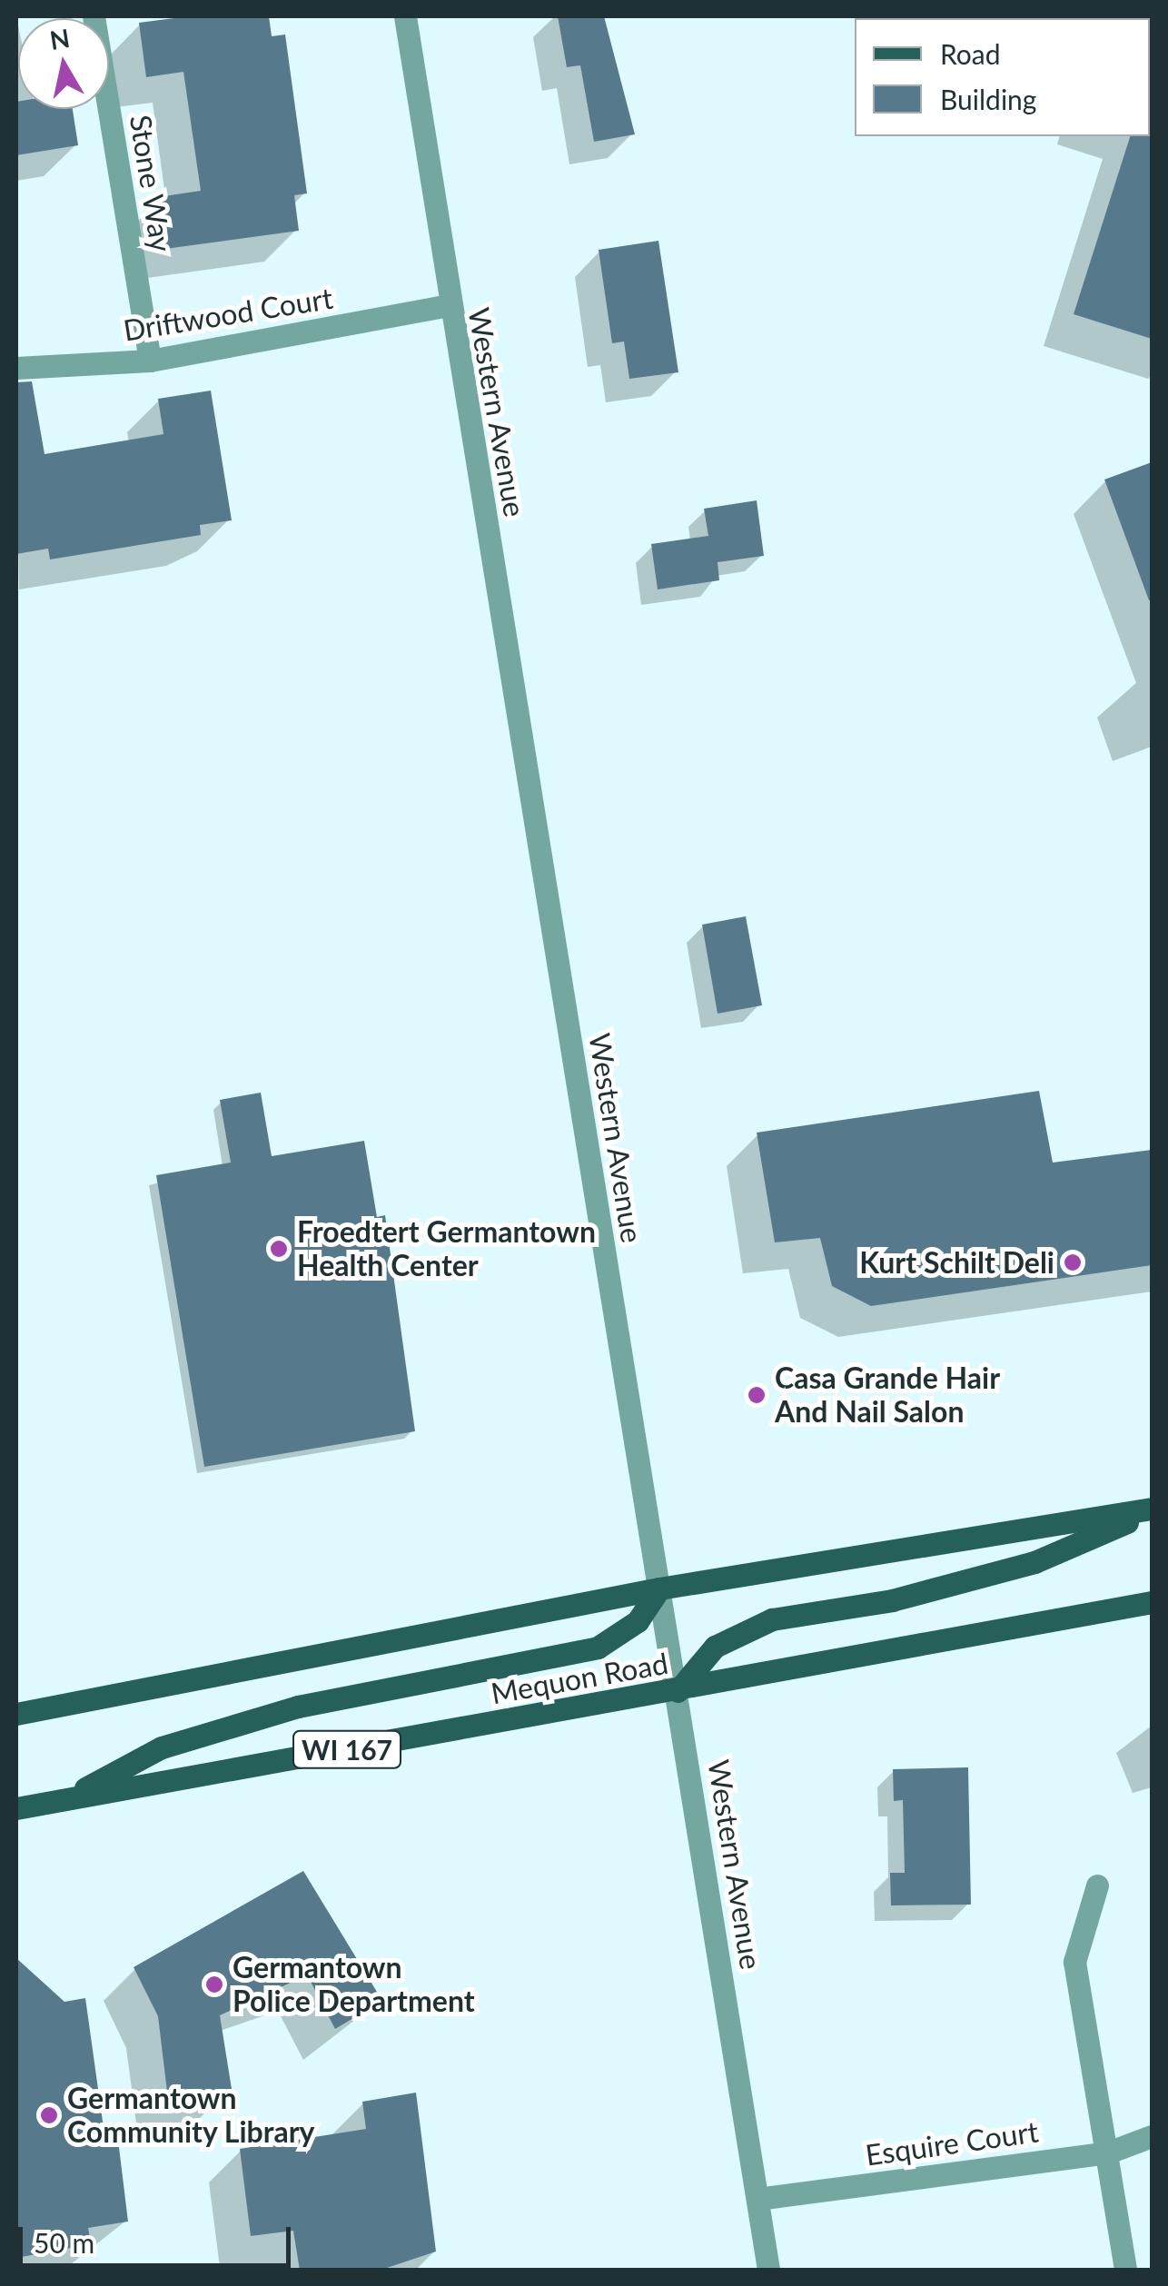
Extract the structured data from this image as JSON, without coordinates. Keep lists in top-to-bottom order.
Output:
{
  "streets": {
    "main road": ["Mequon Road", "WI 167"],
    "street": [
      "Stone Way",
      "Driftwood Court",
      "Western Avenue",
      "Esquire Court"
    ]
  },
  "crossings": [
    ["Stone Way", "Driftwood Court"],
    ["Driftwood Court", "Western Avenue"],
    ["Western Avenue", "Mequon Road"],
    ["Western Avenue", "Esquire Court"]
  ],
  "places": [
    "Froedtert Germantown Health Center",
    "Kurt Schilt Deli",
    "Casa Grande Hair And Nail Salon",
    "Germantown Police Department",
    "Germantown Community Library"
  ],
  "legend": ["Road", "Building"],
  "scale_bar": "50 m",
  "north": "top"
}
